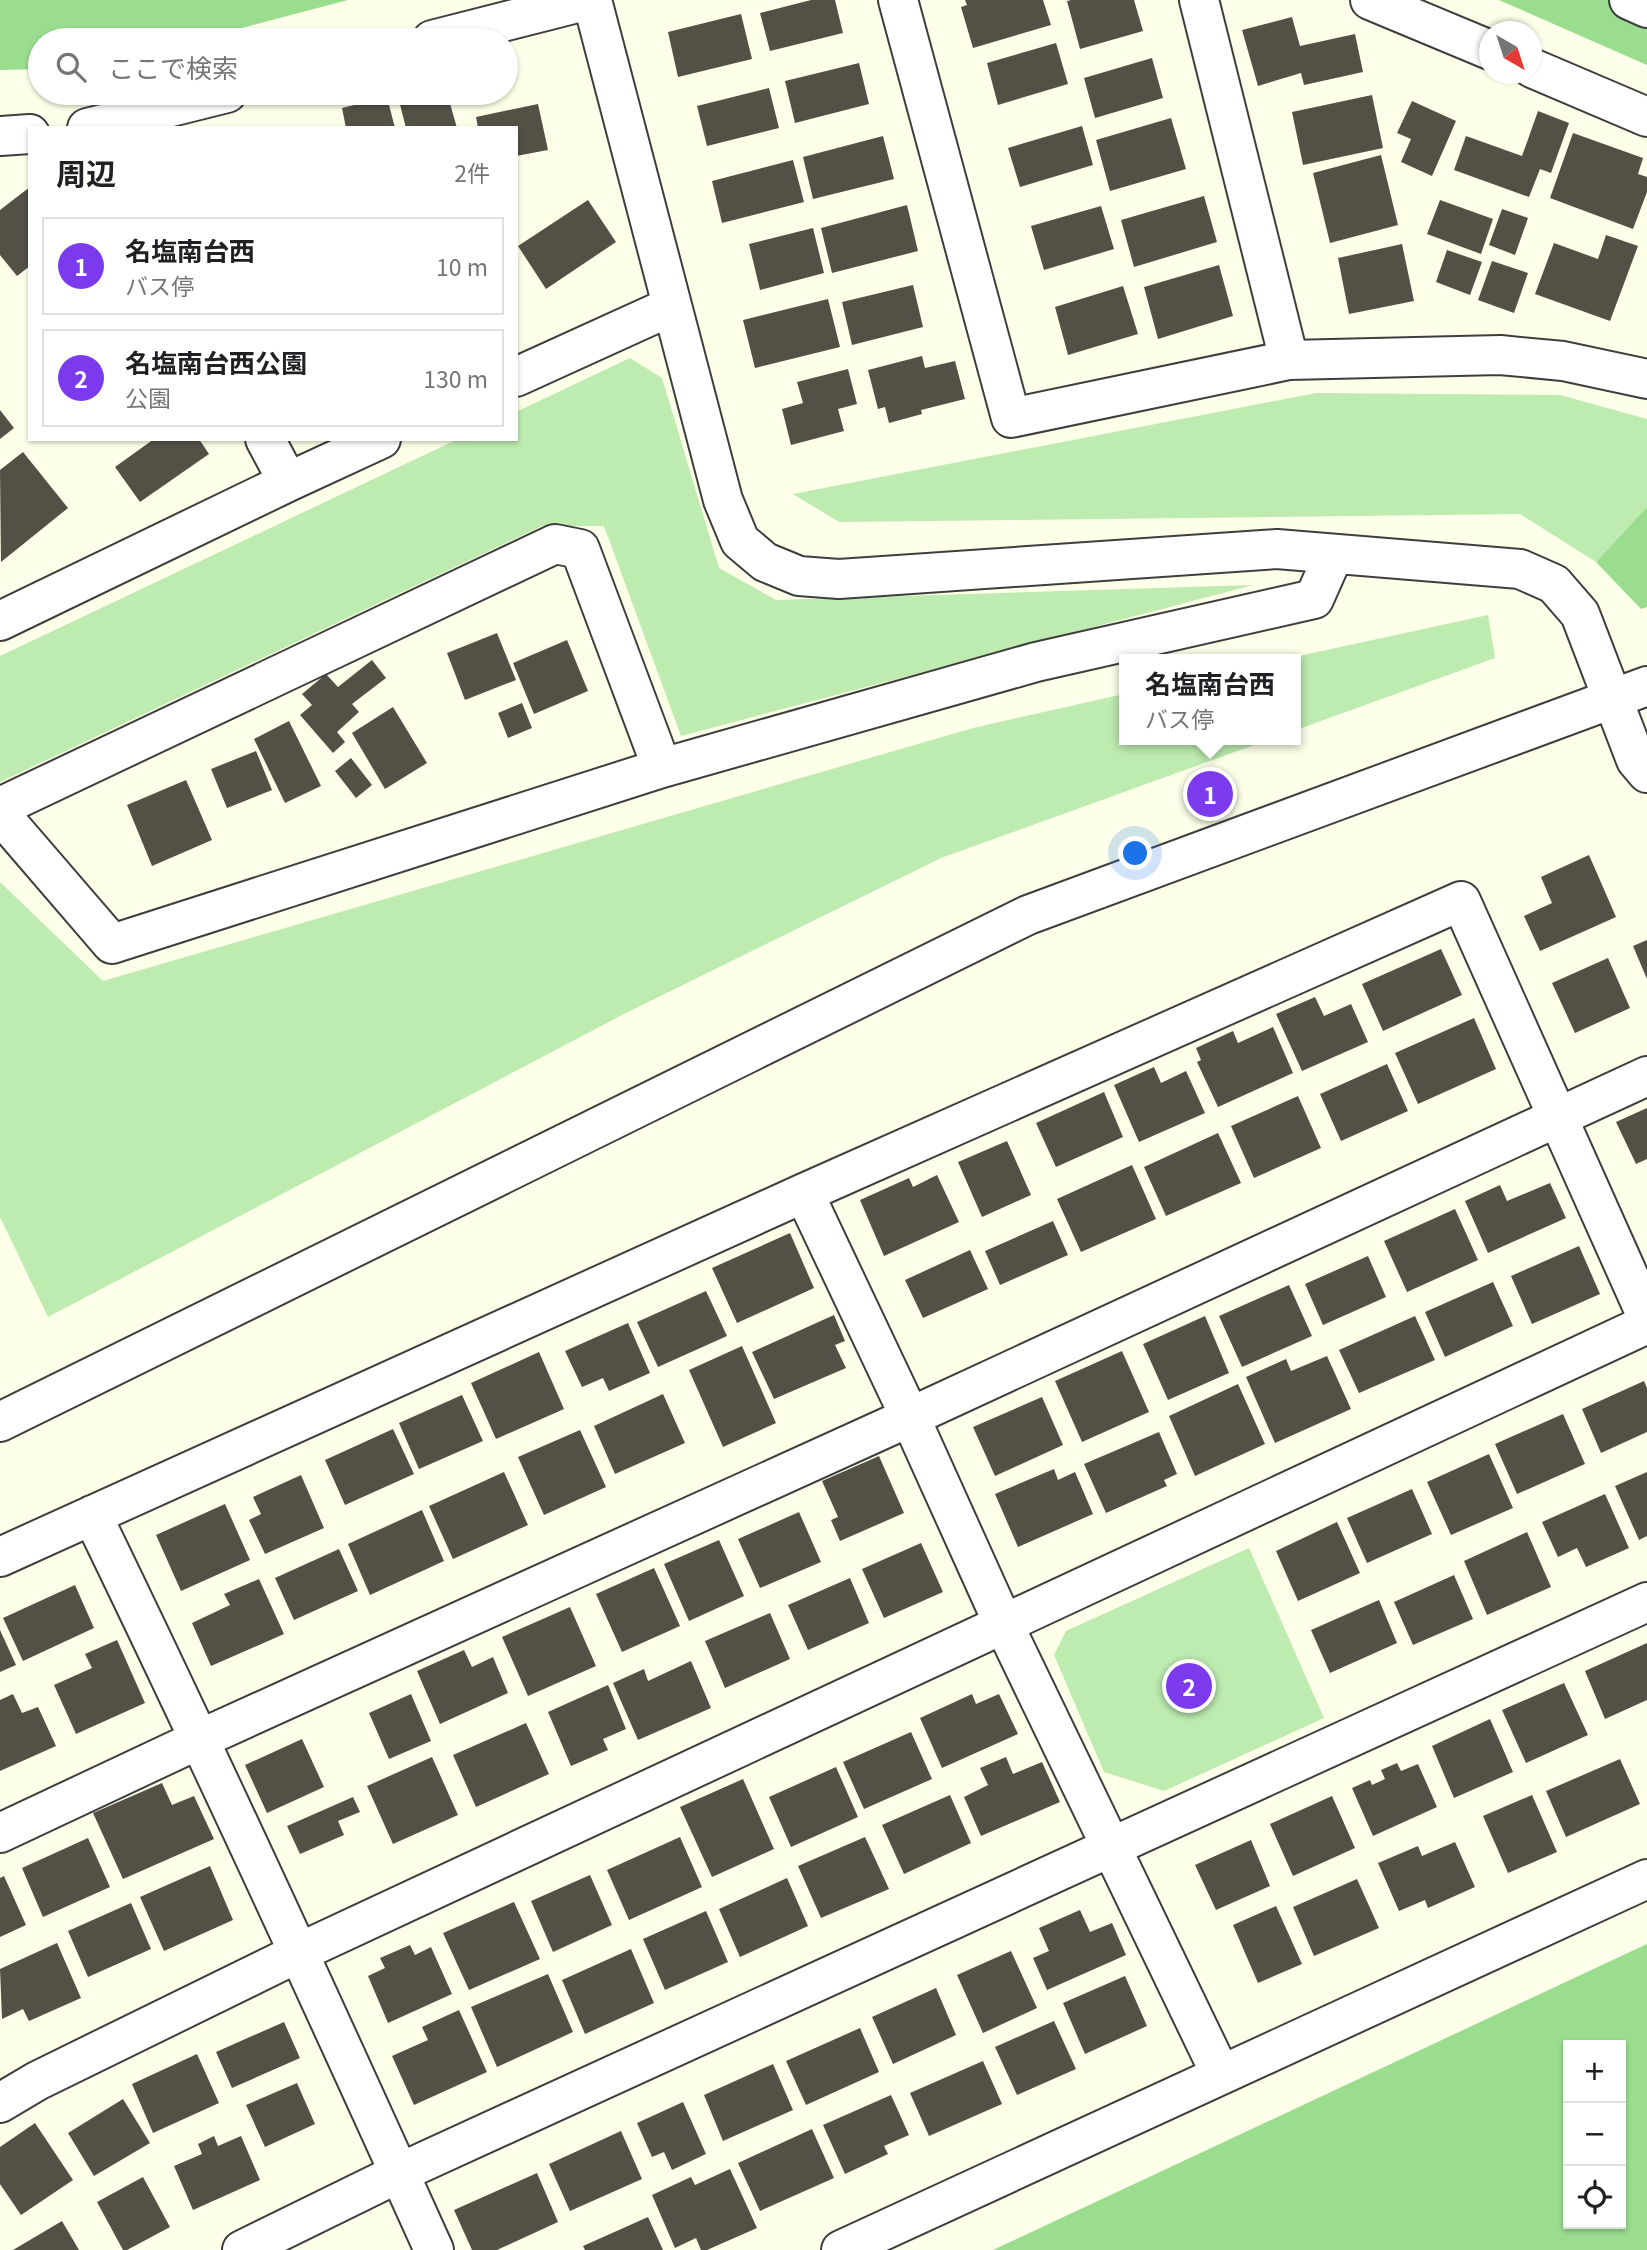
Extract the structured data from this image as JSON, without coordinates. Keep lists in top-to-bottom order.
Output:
{
  "north": "bottom right",
  "page": {
    "search": "ここで検索",
    "heading": ["周辺", "2件"],
    "list": [
      {
        "mark": "1",
        "name": "名塩南台西",
        "note": "バス停",
        "value": "10 m"
      },
      {
        "mark": "2",
        "name": "名塩南台西公園",
        "note": "公園",
        "value": "130 m"
      }
    ],
    "popup": ["名塩南台西", "バス停"],
    "pins": ["1", "2"],
    "map_buttons": ["+", "−"]
  }
}
